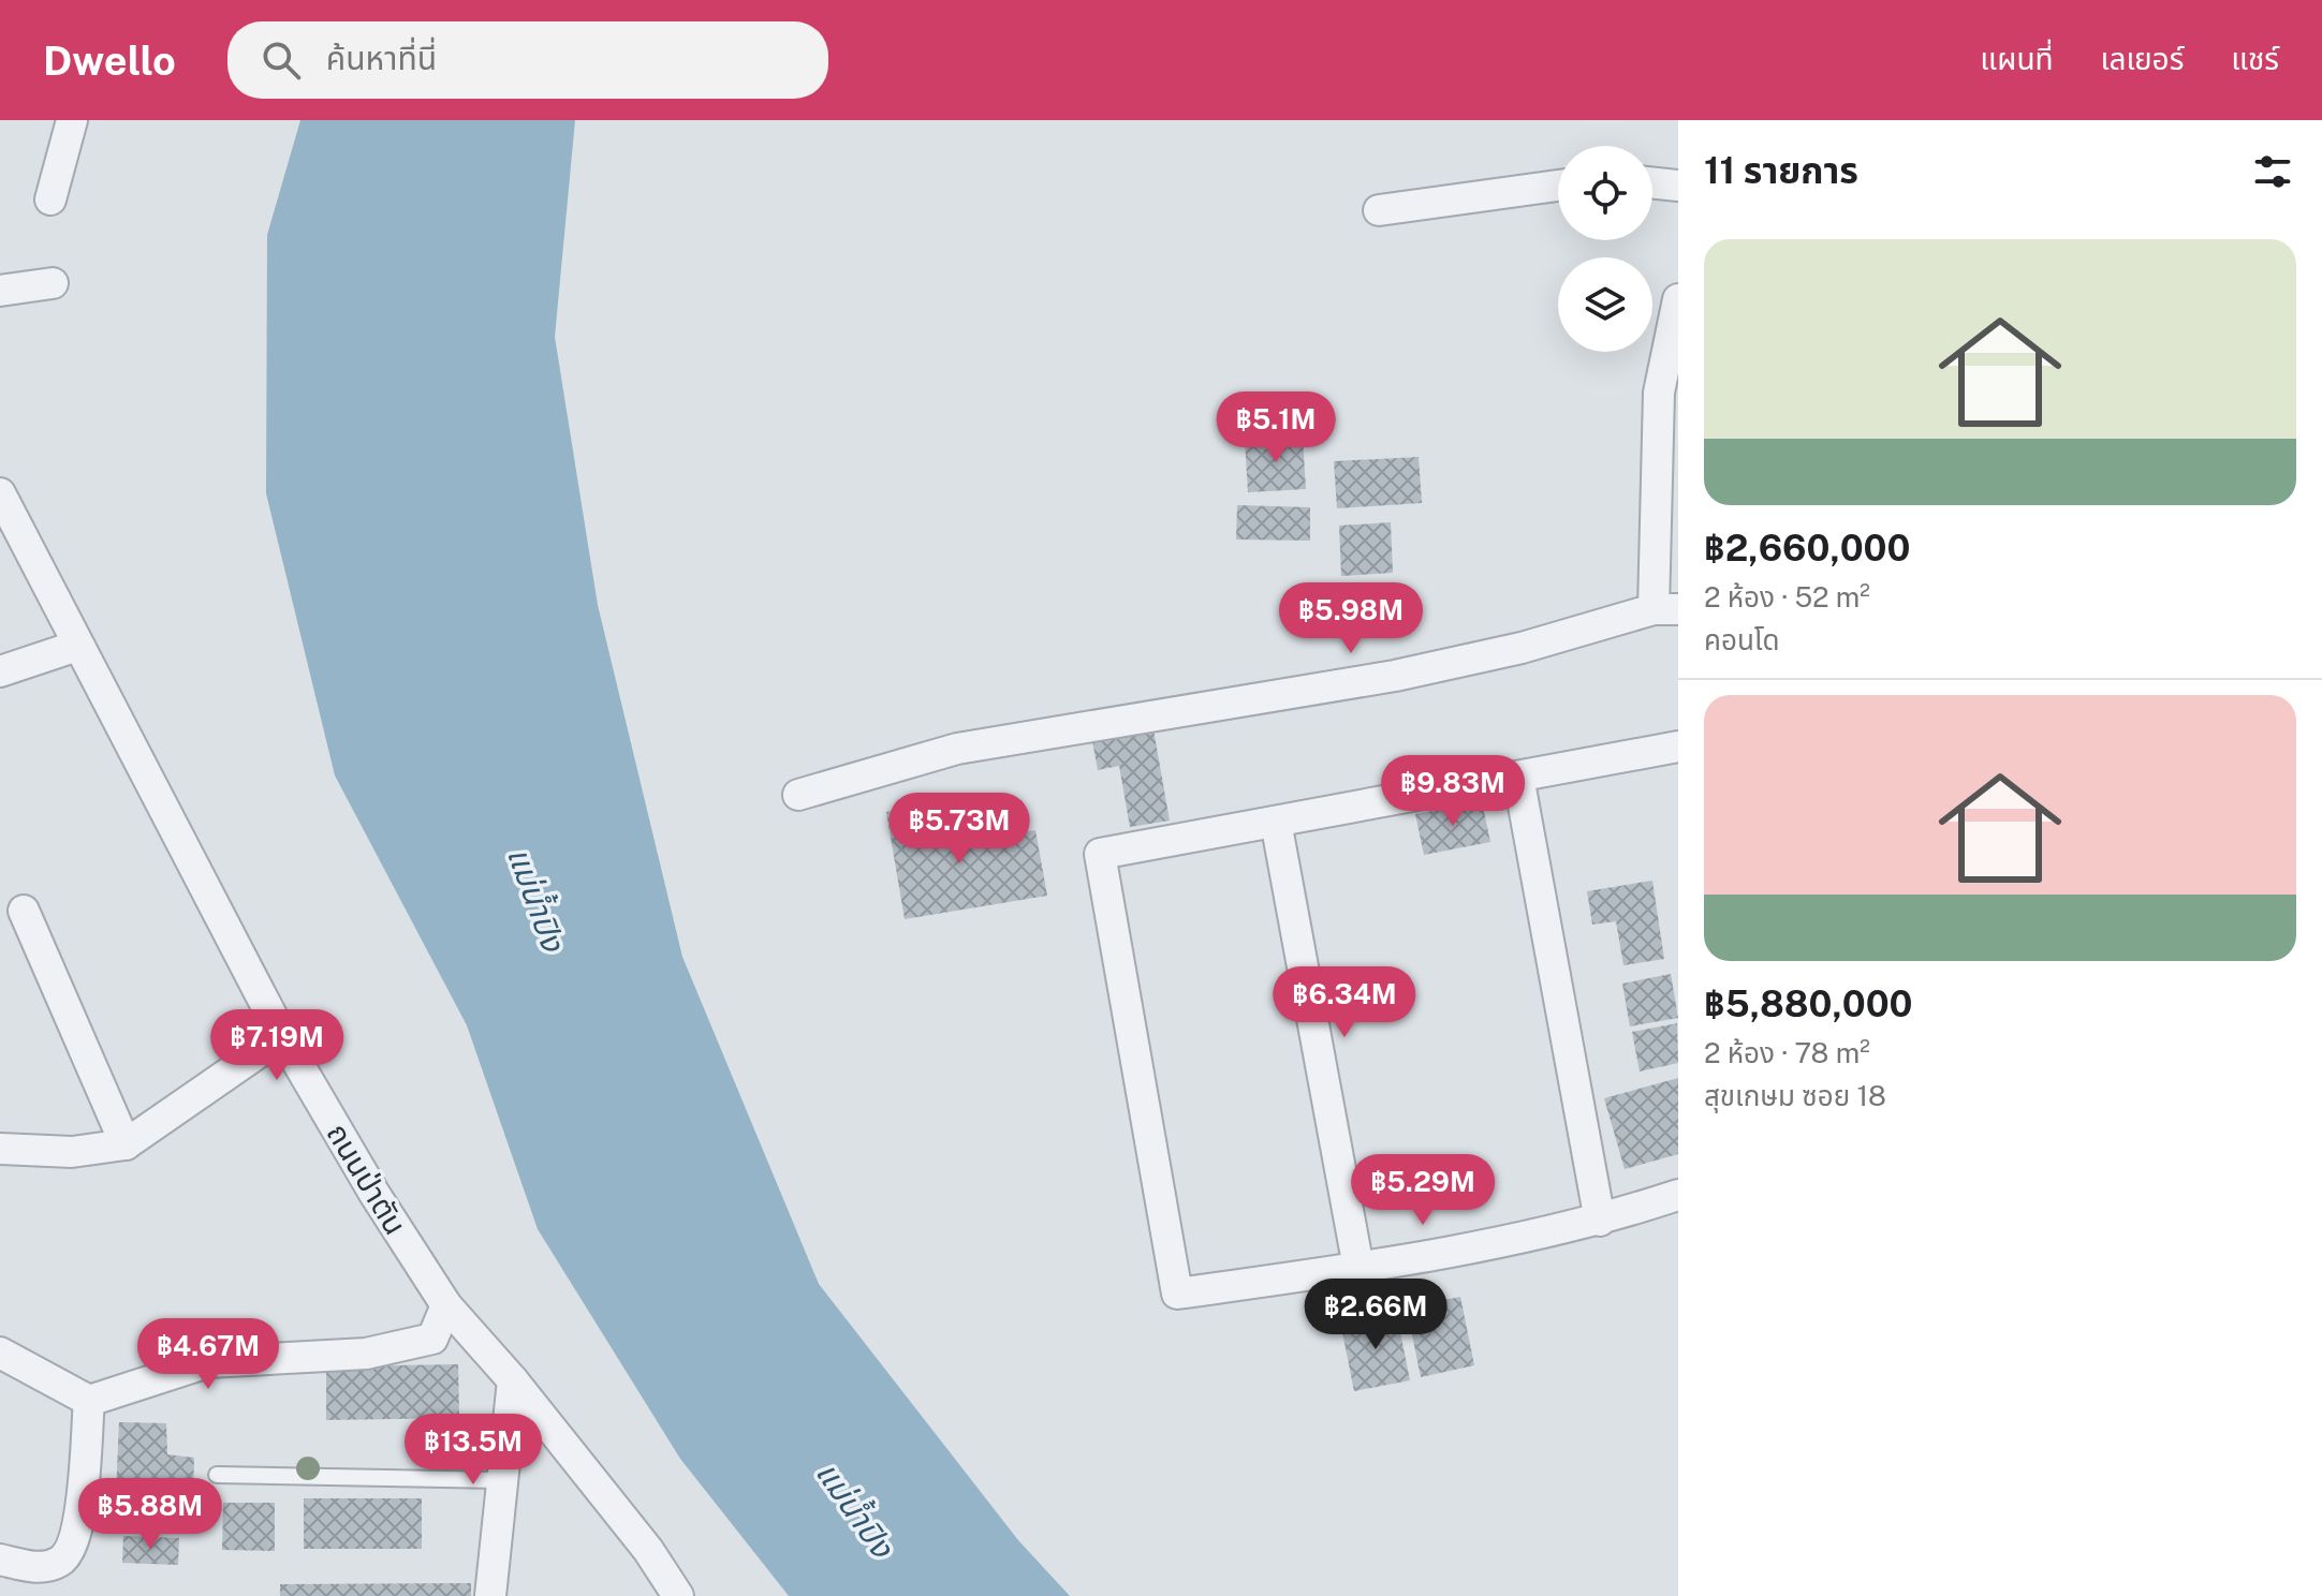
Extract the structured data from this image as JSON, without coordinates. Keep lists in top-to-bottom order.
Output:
{
  "streets": {
    "street": ["ถนนป่าตัน"]
  },
  "water": ["แม่น้ำปิง"],
  "page": {
    "header": "Dwello",
    "search": "ค้นหาที่นี่",
    "nav": ["แผนที่", "เลเยอร์", "แชร์"],
    "heading": "11 รายการ",
    "list": [
      {
        "name": "฿2,660,000",
        "note": "2 ห้อง · 52 m² · คอนโด"
      },
      {
        "name": "฿5,880,000",
        "note": "2 ห้อง · 78 m² · สุขเกษม ซอย 18"
      }
    ],
    "price": [
      "฿5.1M",
      "฿5.98M",
      "฿9.83M",
      "฿5.73M",
      "฿6.34M",
      "฿7.19M",
      "฿5.29M",
      "฿2.66M",
      "฿4.67M",
      "฿13.5M",
      "฿5.88M"
    ]
  }
}
